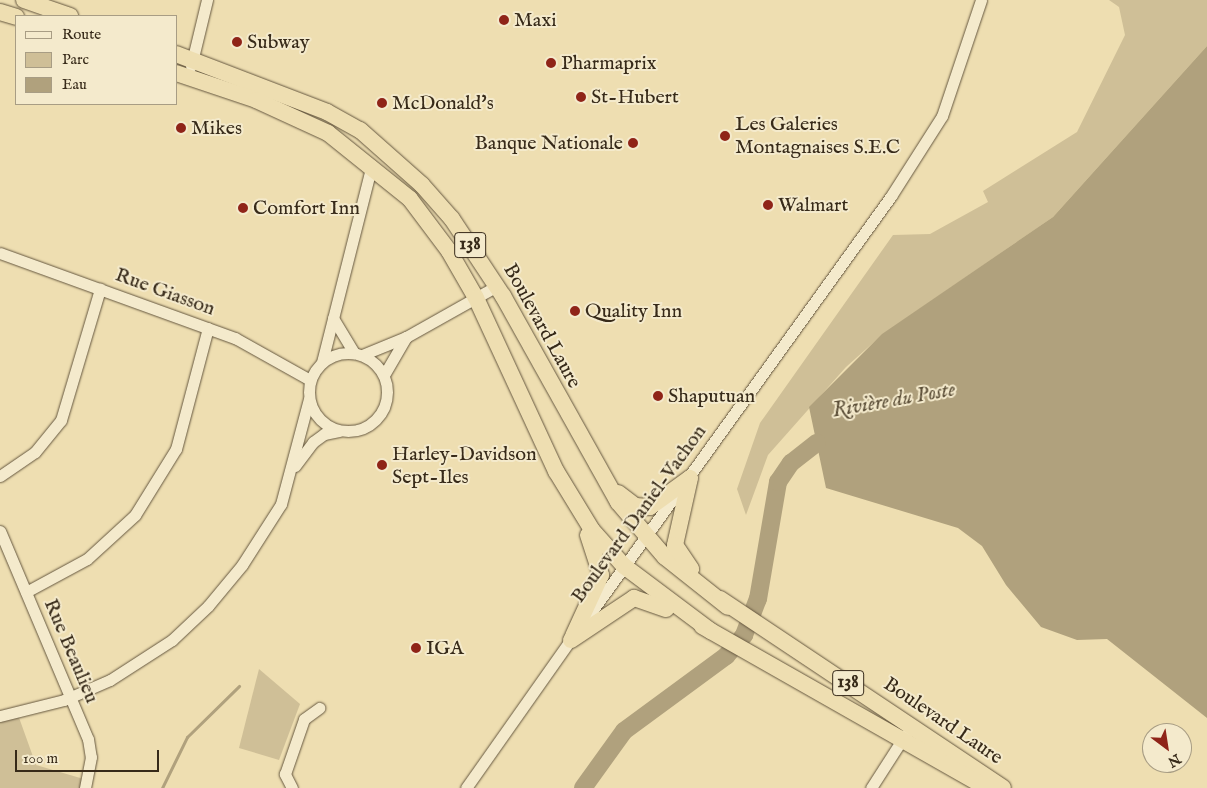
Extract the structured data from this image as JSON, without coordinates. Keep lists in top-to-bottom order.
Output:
{
  "streets": {
    "highway": ["138", "Boulevard Laure"],
    "street": ["Rue Giasson", "Boulevard Daniel-Vachon", "Rue Beaulieu"]
  },
  "crossings": [
    ["138", "Boulevard Laure"],
    ["138", "Boulevard Daniel-Vachon"],
    ["Boulevard Laure", "Boulevard Daniel-Vachon"]
  ],
  "water": ["Rivière du Poste"],
  "places": [
    "Maxi",
    "Subway",
    "Pharmaprix",
    "St-Hubert",
    "McDonald's",
    "Mikes",
    "Les Galeries Montagnaises S.E.C",
    "Banque Nationale",
    "Walmart",
    "Comfort Inn",
    "Quality Inn",
    "Shaputuan",
    "Harley-Davidson Sept-Iles",
    "IGA"
  ],
  "legend": ["Route", "Parc", "Eau"],
  "scale_bar": "100 m",
  "north": "bottom right"
}
